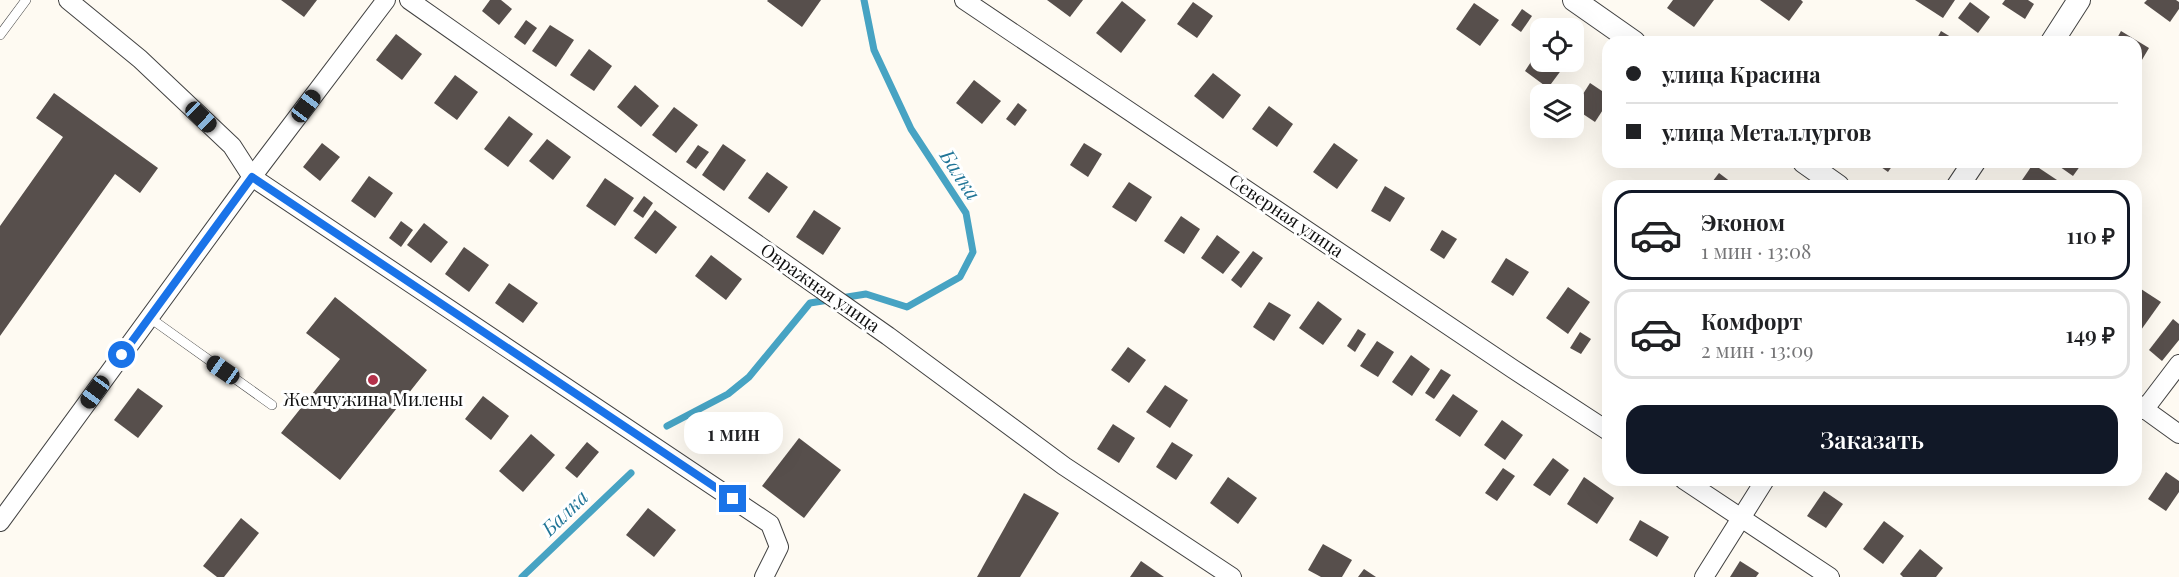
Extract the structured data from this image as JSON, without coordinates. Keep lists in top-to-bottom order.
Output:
{
  "streets": {
    "street": ["Северная улица", "Овражная улица"]
  },
  "water": ["Балка"],
  "places": ["Жемчужина Милены"],
  "page": {
    "banner": ["улица Красина", "улица Металлургов"],
    "list": [
      {
        "name": "Эконом",
        "note": "1 мин · 13:08",
        "value": "110 ₽"
      },
      {
        "name": "Комфорт",
        "note": "2 мин · 13:09",
        "value": "149 ₽"
      }
    ],
    "buttons": "Заказать",
    "bubble": "1 мин"
  }
}
